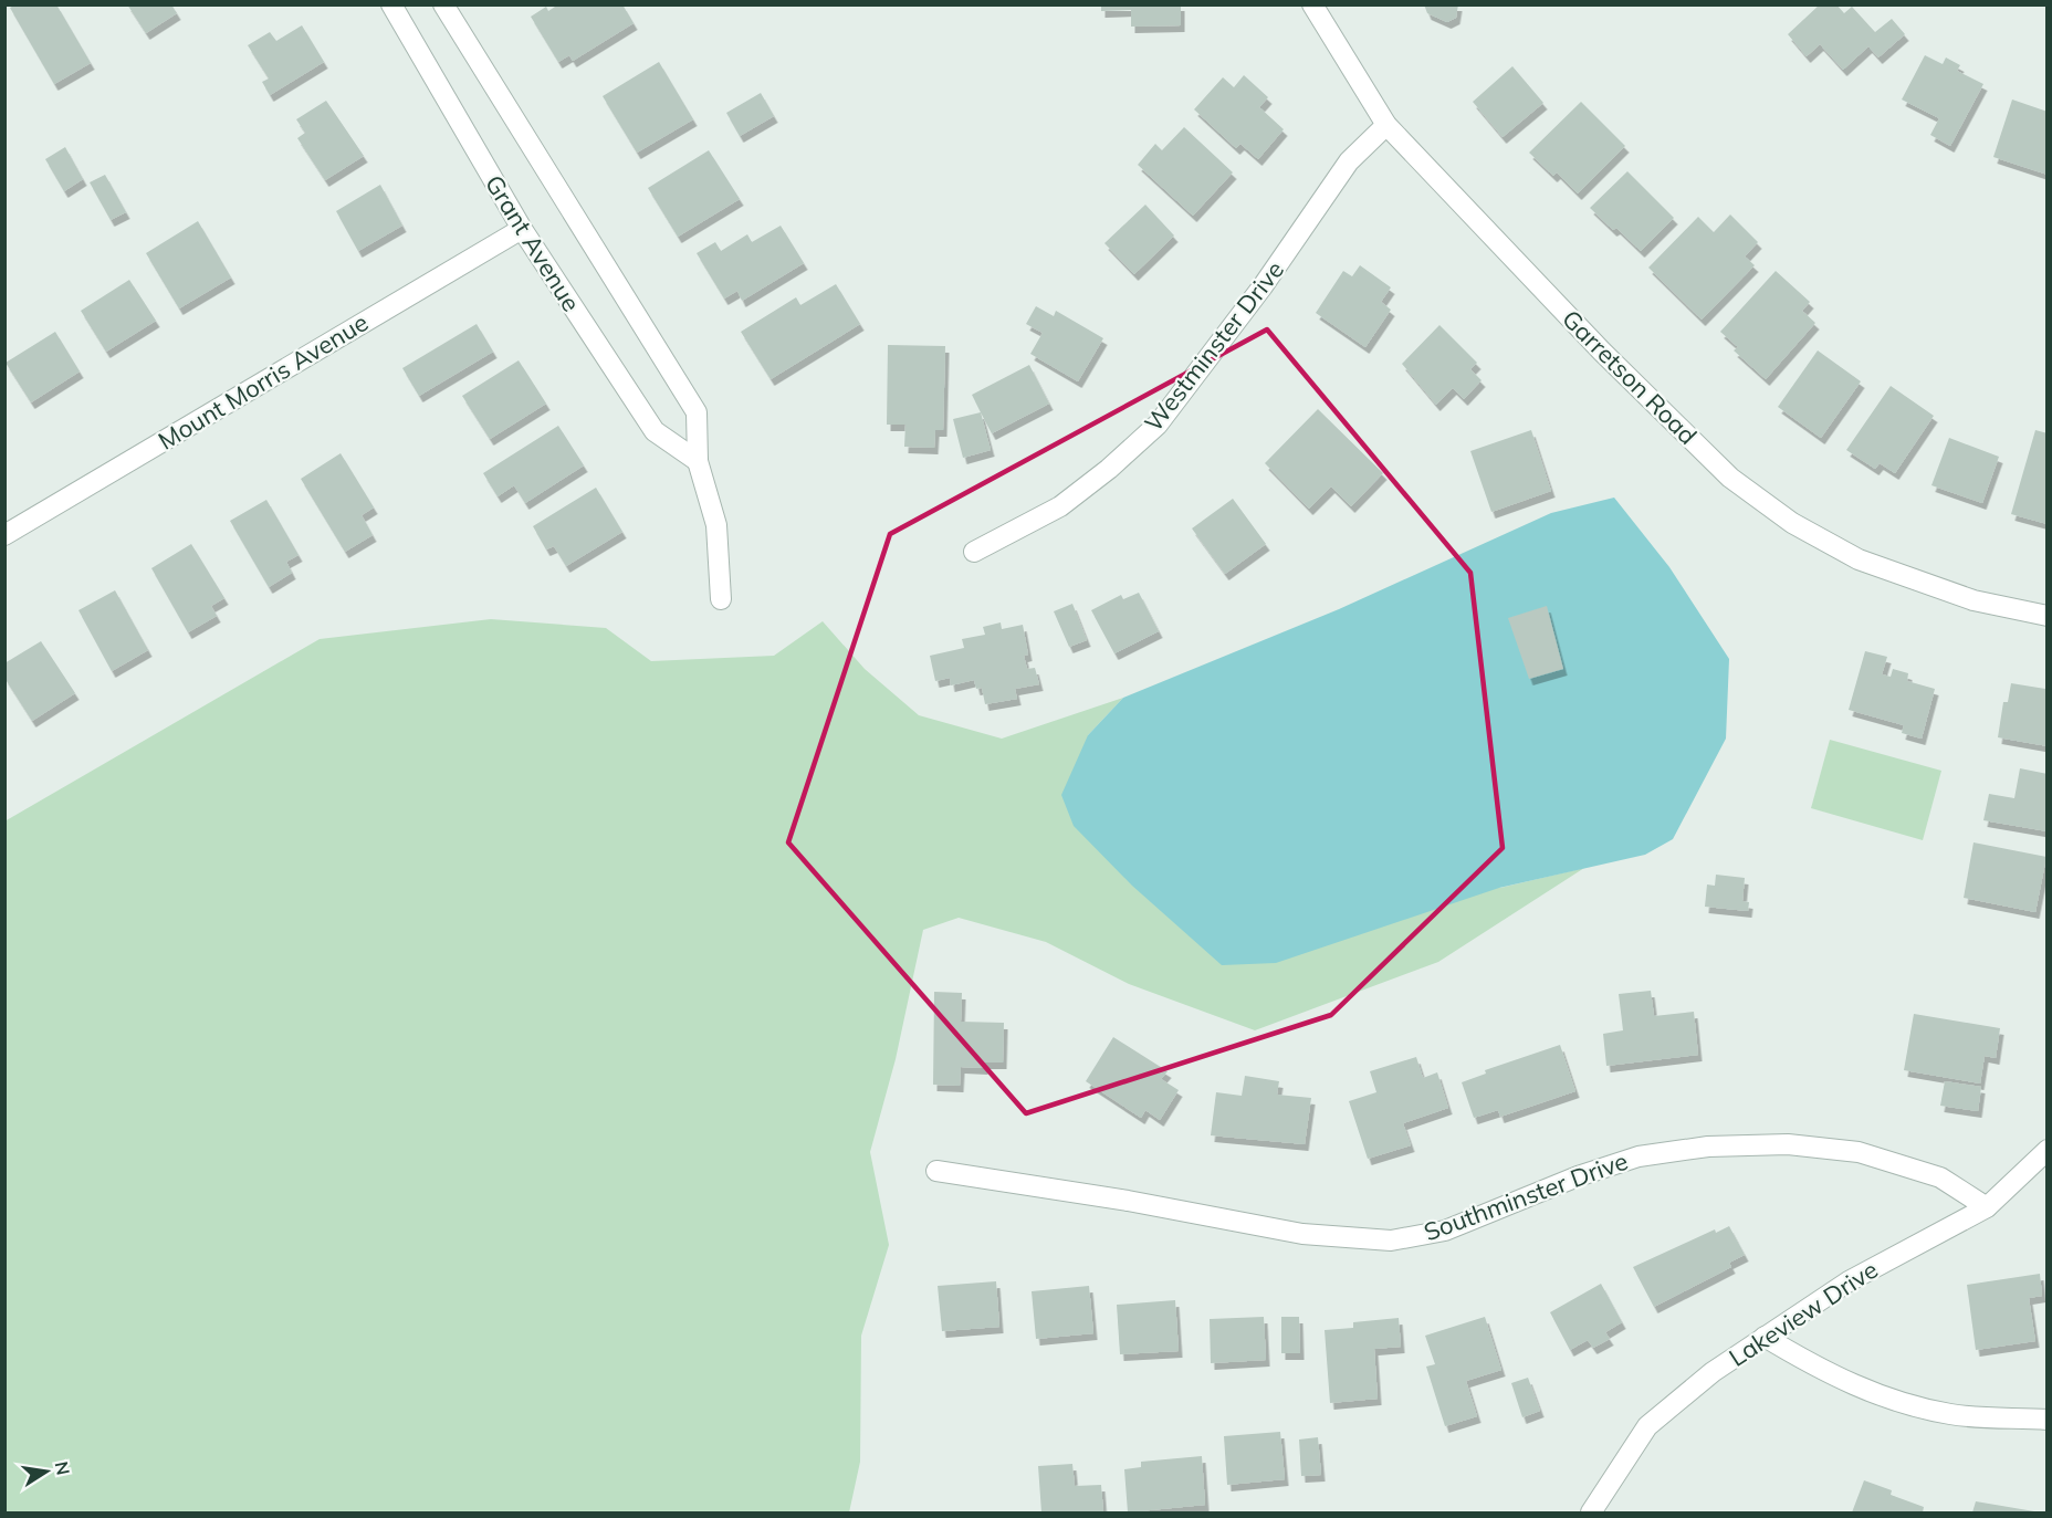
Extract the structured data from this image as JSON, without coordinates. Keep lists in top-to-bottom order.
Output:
{
  "streets": {
    "street": [
      "Grant Avenue",
      "Westminster Drive",
      "Garretson Road",
      "Mount Morris Avenue",
      "Southminster Drive",
      "Lakeview Drive"
    ]
  },
  "crossings": [
    ["Grant Avenue", "Mount Morris Avenue"],
    ["Westminster Drive", "Garretson Road"],
    ["Southminster Drive", "Lakeview Drive"]
  ],
  "north": "right"
}
